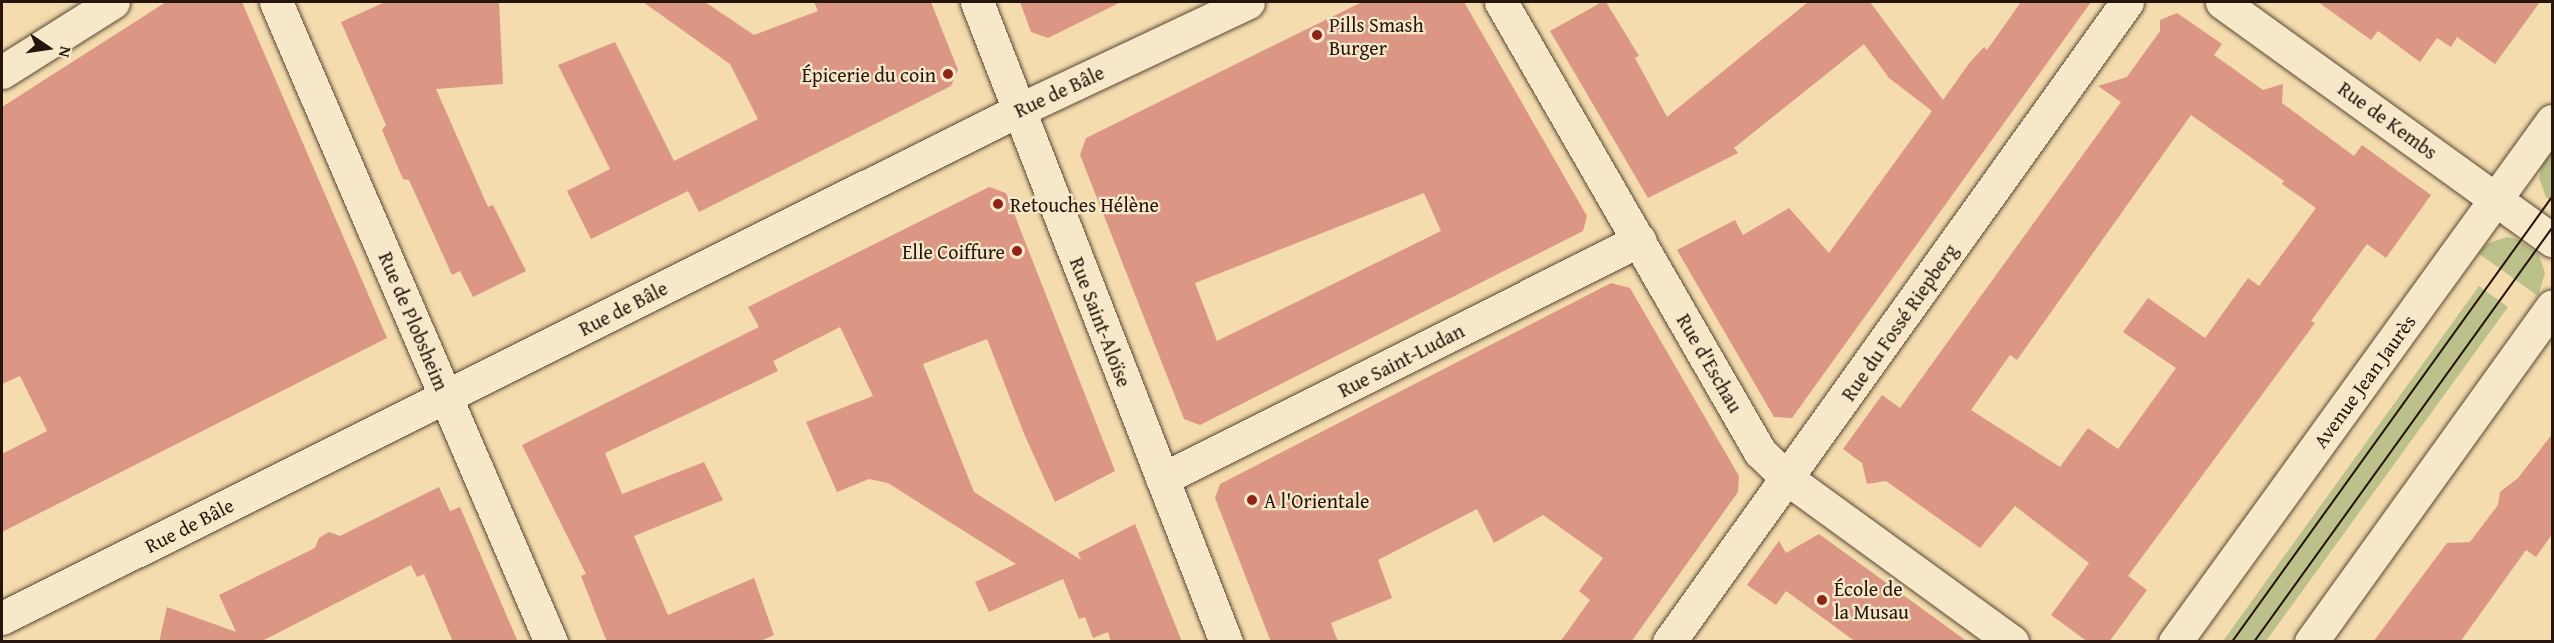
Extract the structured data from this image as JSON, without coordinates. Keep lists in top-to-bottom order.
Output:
{
  "streets": {
    "street": [
      "Rue de Bâle",
      "Rue de Kembs",
      "Rue de Plobsheim",
      "Rue Saint-Aloïse",
      "Rue du Fossé Riepberg",
      "Rue Saint-Ludan",
      "Rue d'Eschau",
      "Avenue Jean Jaurès"
    ]
  },
  "crossings": [
    ["Rue de Bâle", "Rue de Plobsheim"],
    ["Rue de Bâle", "Rue Saint-Aloïse"],
    ["Rue de Kembs", "Avenue Jean Jaurès"],
    ["Rue Saint-Aloïse", "Rue Saint-Ludan"],
    ["Rue du Fossé Riepberg", "Rue d'Eschau"],
    ["Rue Saint-Ludan", "Rue d'Eschau"]
  ],
  "places": [
    "Pills Smash Burger",
    "Épicerie du coin",
    "Retouches Hélène",
    "Elle Coiffure",
    "A l'Orientale",
    "École de la Musau"
  ],
  "north": "right"
}
